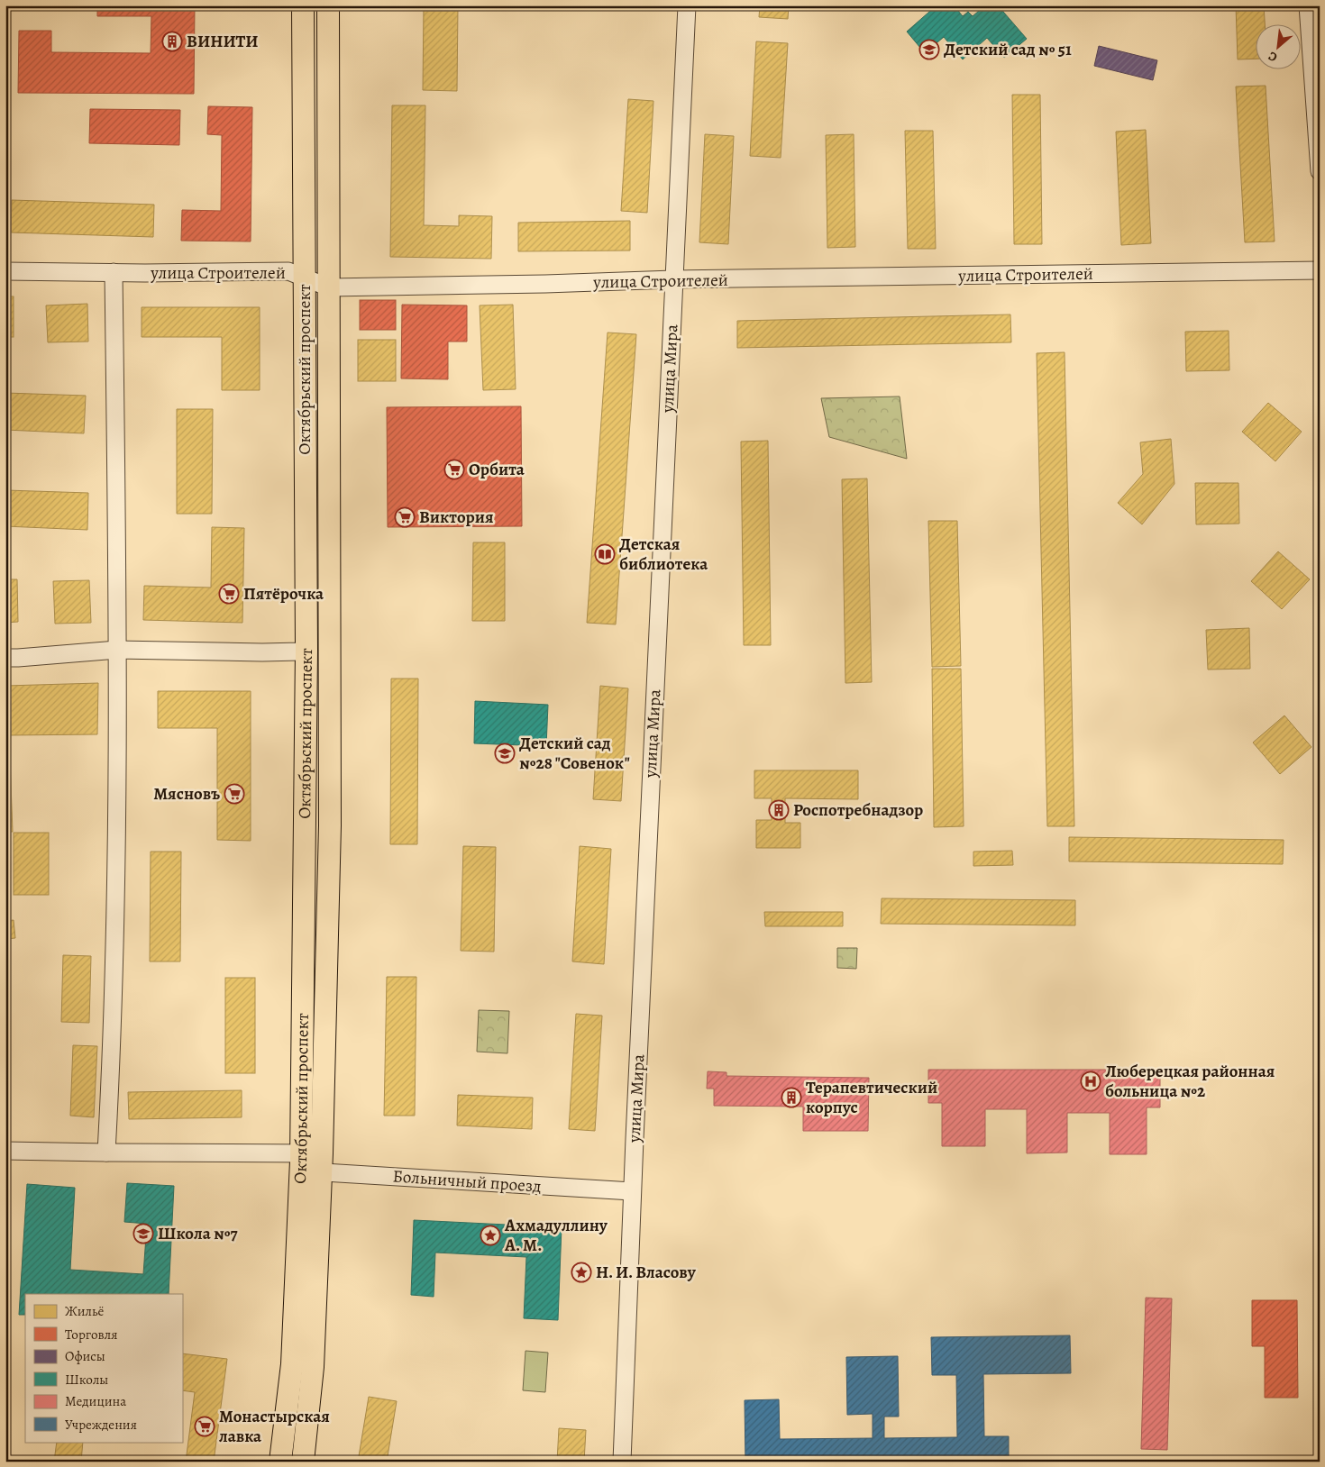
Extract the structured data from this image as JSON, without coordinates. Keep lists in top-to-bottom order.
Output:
{
  "streets": {
    "main road": ["Октябрьский проспект"],
    "street": ["улица Строителей", "улица Мира", "Больничный проезд"]
  },
  "crossings": [
    ["улица Строителей", "улица Мира"],
    ["улица Строителей", "Октябрьский проспект"],
    ["улица Мира", "Больничный проезд"],
    ["Октябрьский проспект", "Больничный проезд"]
  ],
  "places": {
    "building": ["ВИНИТИ", "Роспотребнадзор", "Терапевтический корпус"],
    "school or university": ["Детский сад № 51", "Детский сад №28 \"Совенок\"", "Школа №7"],
    "supermarket": [
      "Орбита",
      "Виктория",
      "Пятёрочка",
      "Мясновъ",
      "Монастырская лавка"
    ],
    "library": ["Детская библиотека"],
    "hospital": ["Люберецкая районная больница №2"],
    "place": ["Ахмадуллину А. М.", "Н. И. Власову"]
  },
  "legend": [
    "Жильё",
    "Торговля",
    "Офисы",
    "Школы",
    "Медицина",
    "Учреждения"
  ],
  "north": "bottom left"
}
